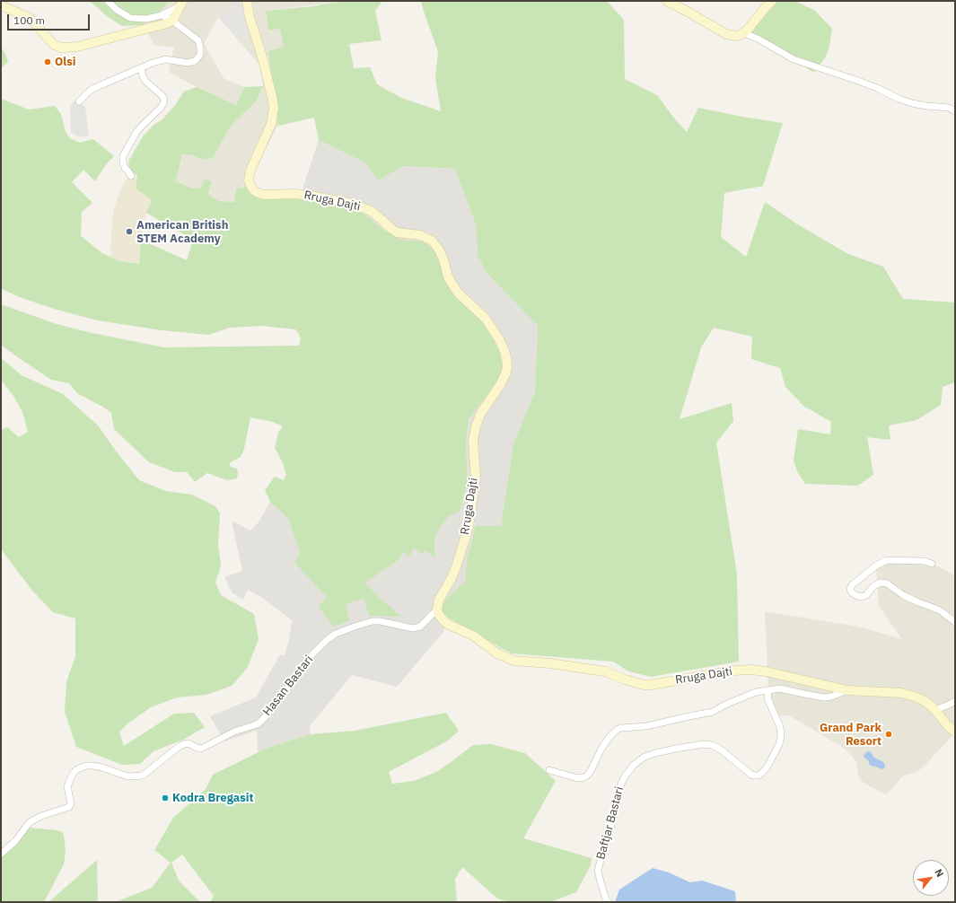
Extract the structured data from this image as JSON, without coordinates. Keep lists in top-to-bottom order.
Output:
{
  "streets": {
    "main road": ["Rruga Dajti"],
    "street": ["Hasan Bastari", "Baftjar Bastari"]
  },
  "crossings": [
    ["Rruga Dajti", "Hasan Bastari"]
  ],
  "places": [
    "Olsi",
    "American British STEM Academy",
    "Grand Park Resort",
    "Kodra Bregasit"
  ],
  "scale_bar": "100 m",
  "north": "top right"
}
